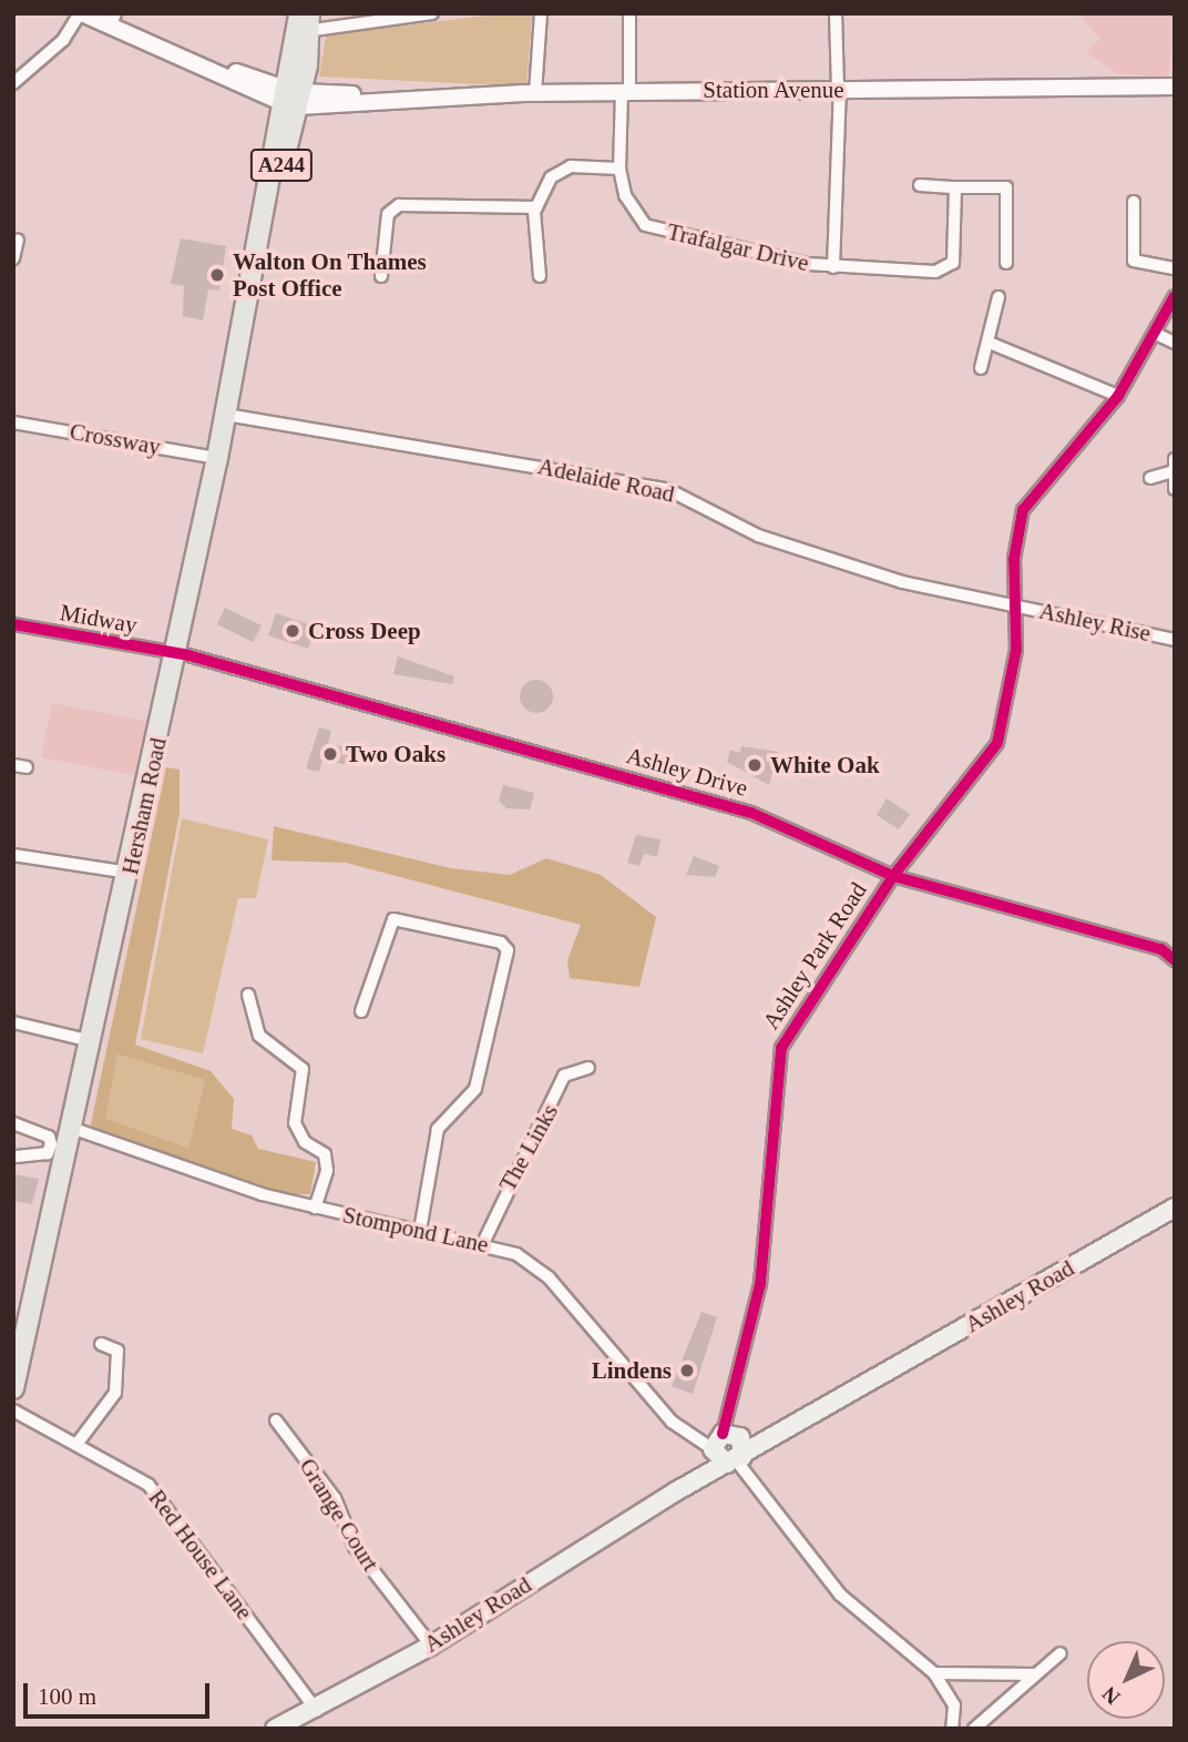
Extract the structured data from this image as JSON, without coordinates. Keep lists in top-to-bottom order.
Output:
{
  "streets": {
    "main road": ["A244", "Hersham Road", "Ashley Road"],
    "street": [
      "Station Avenue",
      "Trafalgar Drive",
      "Crossway",
      "Adelaide Road",
      "Midway",
      "Ashley Rise",
      "Ashley Drive",
      "Ashley Park Road",
      "The Links",
      "Stompond Lane",
      "Grange Court",
      "Red House Lane"
    ]
  },
  "crossings": [
    ["Station Avenue", "Trafalgar Drive"],
    ["Station Avenue", "Hersham Road"],
    ["Crossway", "Hersham Road"],
    ["Adelaide Road", "Ashley Rise"],
    ["Adelaide Road", "Hersham Road"],
    ["Adelaide Road", "Ashley Park Road"],
    ["Midway", "Ashley Drive"],
    ["Midway", "Hersham Road"],
    ["Ashley Rise", "Ashley Park Road"],
    ["Ashley Drive", "Hersham Road"],
    ["Ashley Drive", "Ashley Park Road"],
    ["Hersham Road", "Stompond Lane"],
    ["Ashley Park Road", "Stompond Lane"],
    ["Ashley Park Road", "Ashley Road"],
    ["The Links", "Stompond Lane"],
    ["Stompond Lane", "Ashley Road"],
    ["Ashley Road", "Grange Court"],
    ["Ashley Road", "Red House Lane"]
  ],
  "places": [
    "Walton On Thames Post Office",
    "Cross Deep",
    "Two Oaks",
    "White Oak",
    "Lindens"
  ],
  "scale_bar": "100 m",
  "north": "bottom left"
}
